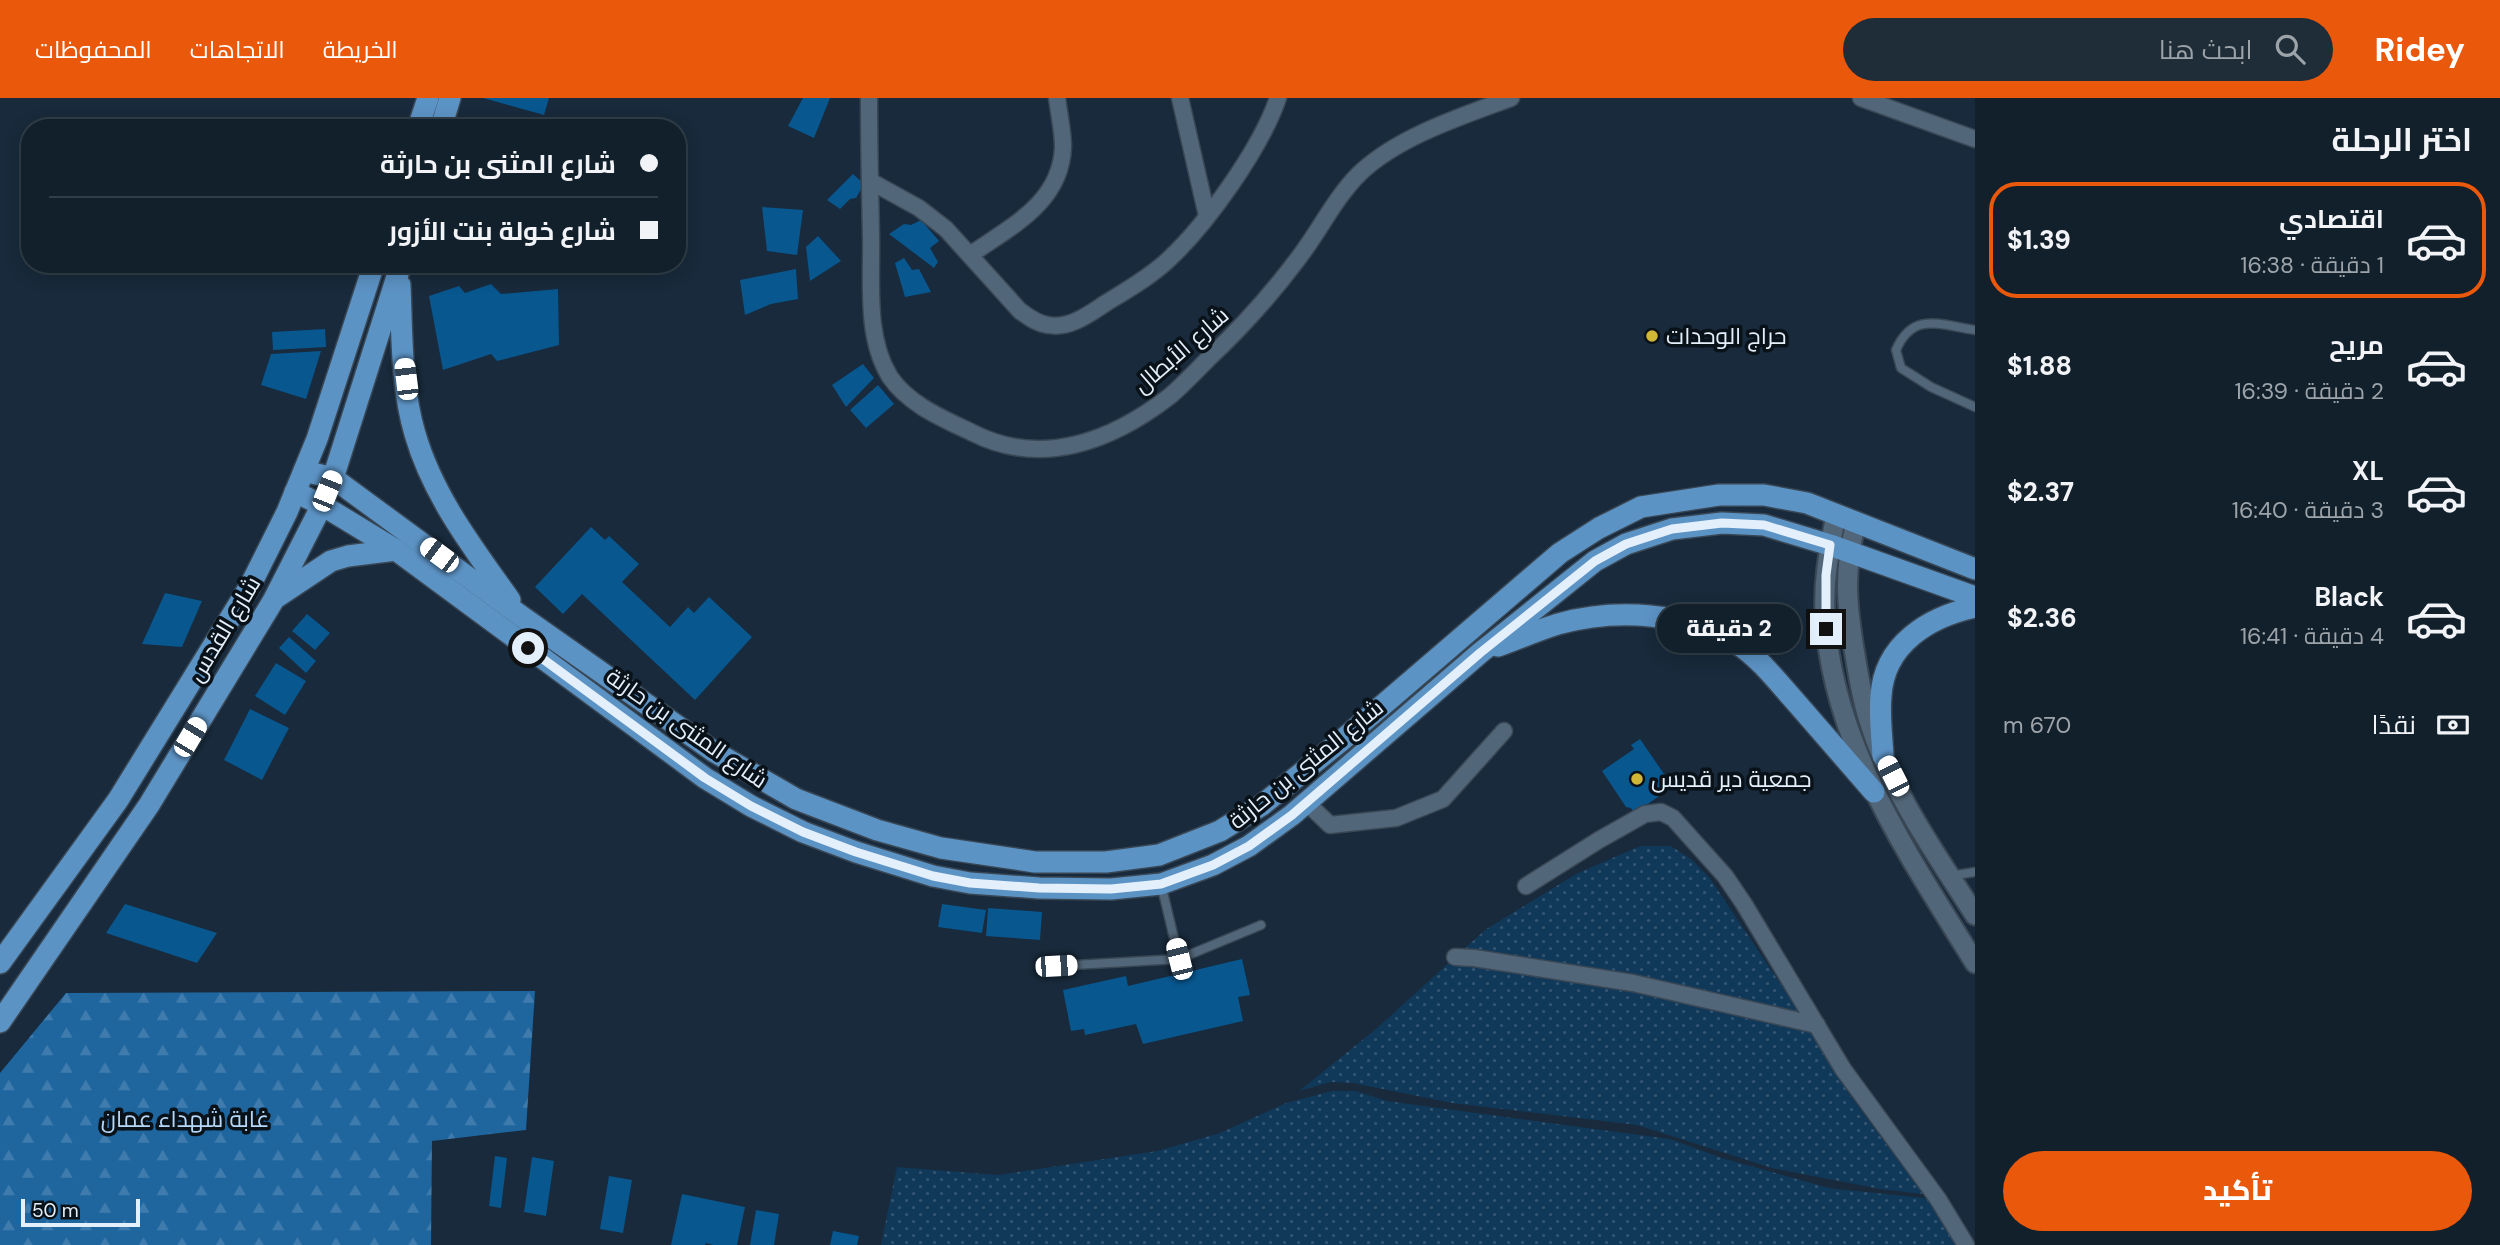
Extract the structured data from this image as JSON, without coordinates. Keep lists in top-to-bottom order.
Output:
{
  "streets": {
    "highway": ["شارع القدس", "شارع المثنى بن حارثة"],
    "street": ["شارع الأبطال"]
  },
  "crossings": [
    ["شارع القدس", "شارع المثنى بن حارثة"]
  ],
  "parks": ["غابة شهداء عمان"],
  "places": ["حراج الوحدات", "جمعية دير قديس"],
  "scale_bar": "50 m",
  "page": {
    "header": "Ridey",
    "search": "ابحث هنا",
    "nav": ["الخريطة", "الاتجاهات", "المحفوظات"],
    "heading": "اختر الرحلة",
    "banner": ["شارع المثنى بن حارثة", "شارع خولة بنت الأزور"],
    "list": [
      {
        "name": "اقتصادي",
        "note": "1 دقيقة · 16:38",
        "value": "$1.39"
      },
      {
        "name": "مريح",
        "note": "2 دقيقة · 16:39",
        "value": "$1.88"
      },
      {
        "name": "XL",
        "note": "3 دقيقة · 16:40",
        "value": "$2.37"
      },
      {
        "name": "Black",
        "note": "4 دقيقة · 16:41",
        "value": "$2.36"
      }
    ],
    "bubble": "2 دقيقة",
    "pay": ["نقدًا", "670 m"],
    "buttons": "تأكيد",
    "scale": "50 m"
  }
}
